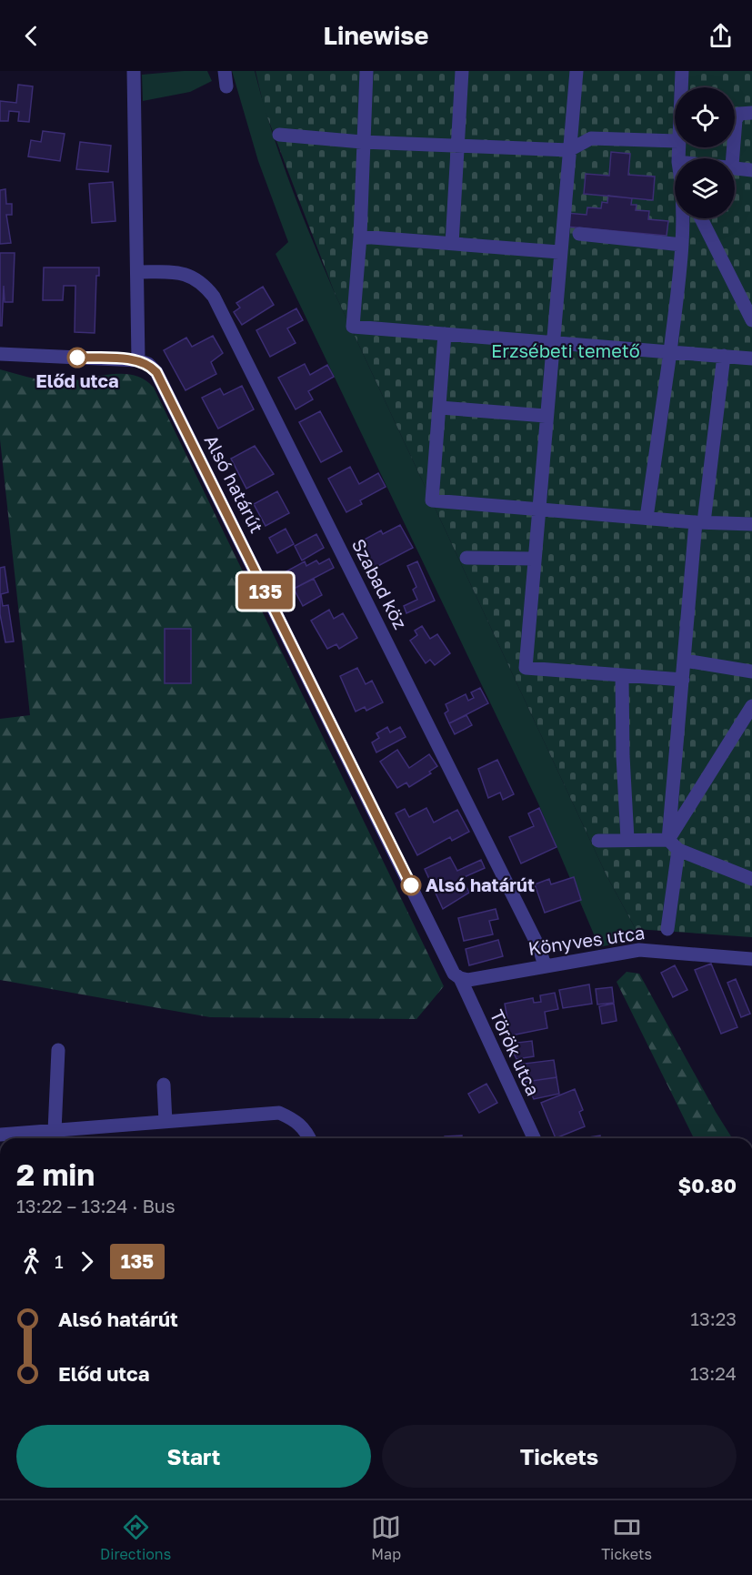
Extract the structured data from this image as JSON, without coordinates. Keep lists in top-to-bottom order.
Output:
{
  "streets": {
    "street": [
      "Alsó határút",
      "Szabad köz",
      "Könyves utca",
      "Török utca"
    ]
  },
  "crossings": [
    ["Alsó határút", "Könyves utca"],
    ["Alsó határút", "Török utca"],
    ["Szabad köz", "Könyves utca"],
    ["Könyves utca", "Török utca"]
  ],
  "parks": ["Erzsébeti temető"],
  "places": ["Előd utca", "Alsó határút"],
  "lines": ["bus line 135"],
  "page": {
    "header": "Linewise",
    "on_map": "135",
    "heading": ["2 min", "13:22 – 13:24 · Bus", "$0.80"],
    "legs": ["1", "135"],
    "list": [
      {
        "name": "Alsó határút",
        "value": "13:23"
      },
      {
        "name": "Előd utca",
        "value": "13:24"
      }
    ],
    "buttons": ["Start", "Tickets"],
    "tabs": ["Directions", "Map", "Tickets"]
  }
}
